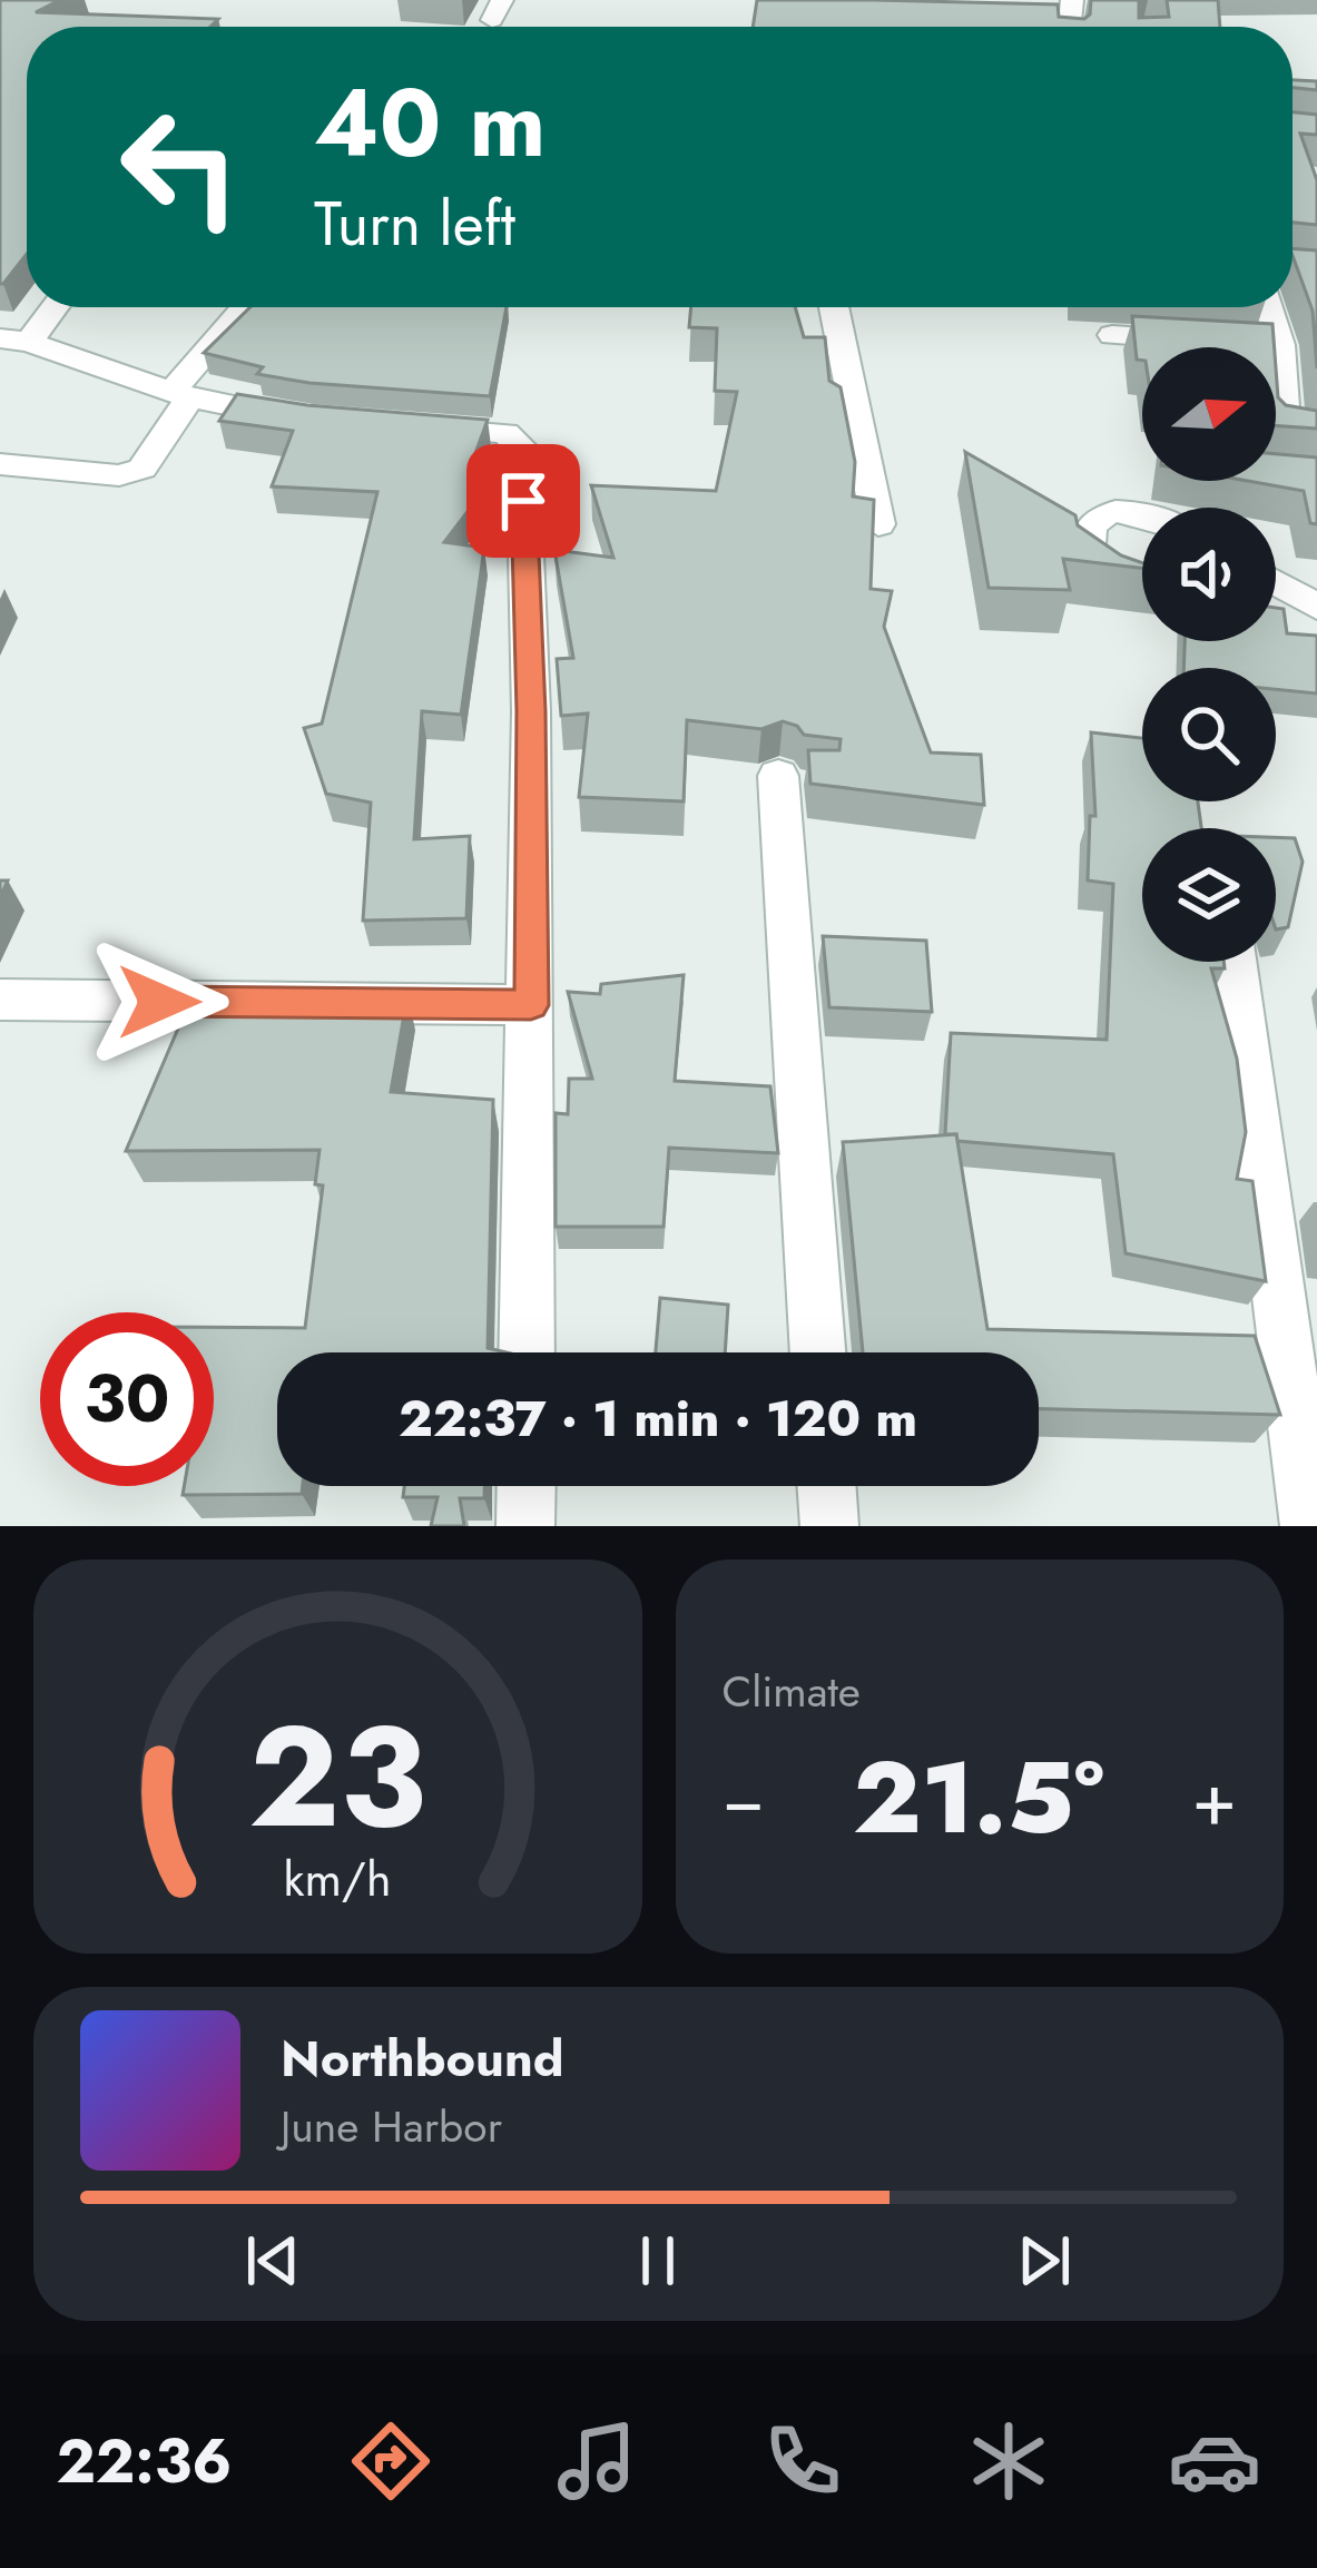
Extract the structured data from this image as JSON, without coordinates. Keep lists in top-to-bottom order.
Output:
{
  "north": "right",
  "page": {
    "turn": ["40 m", "Turn left"],
    "limit": "30",
    "trip": "22:37 · 1 min · 120 m",
    "tile": "Climate",
    "heat": ["−", "21.5°", "+"],
    "song": ["Northbound", "June Harbor"],
    "tabs": "22:36",
    "gauge": ["23", "km/h"]
  }
}
